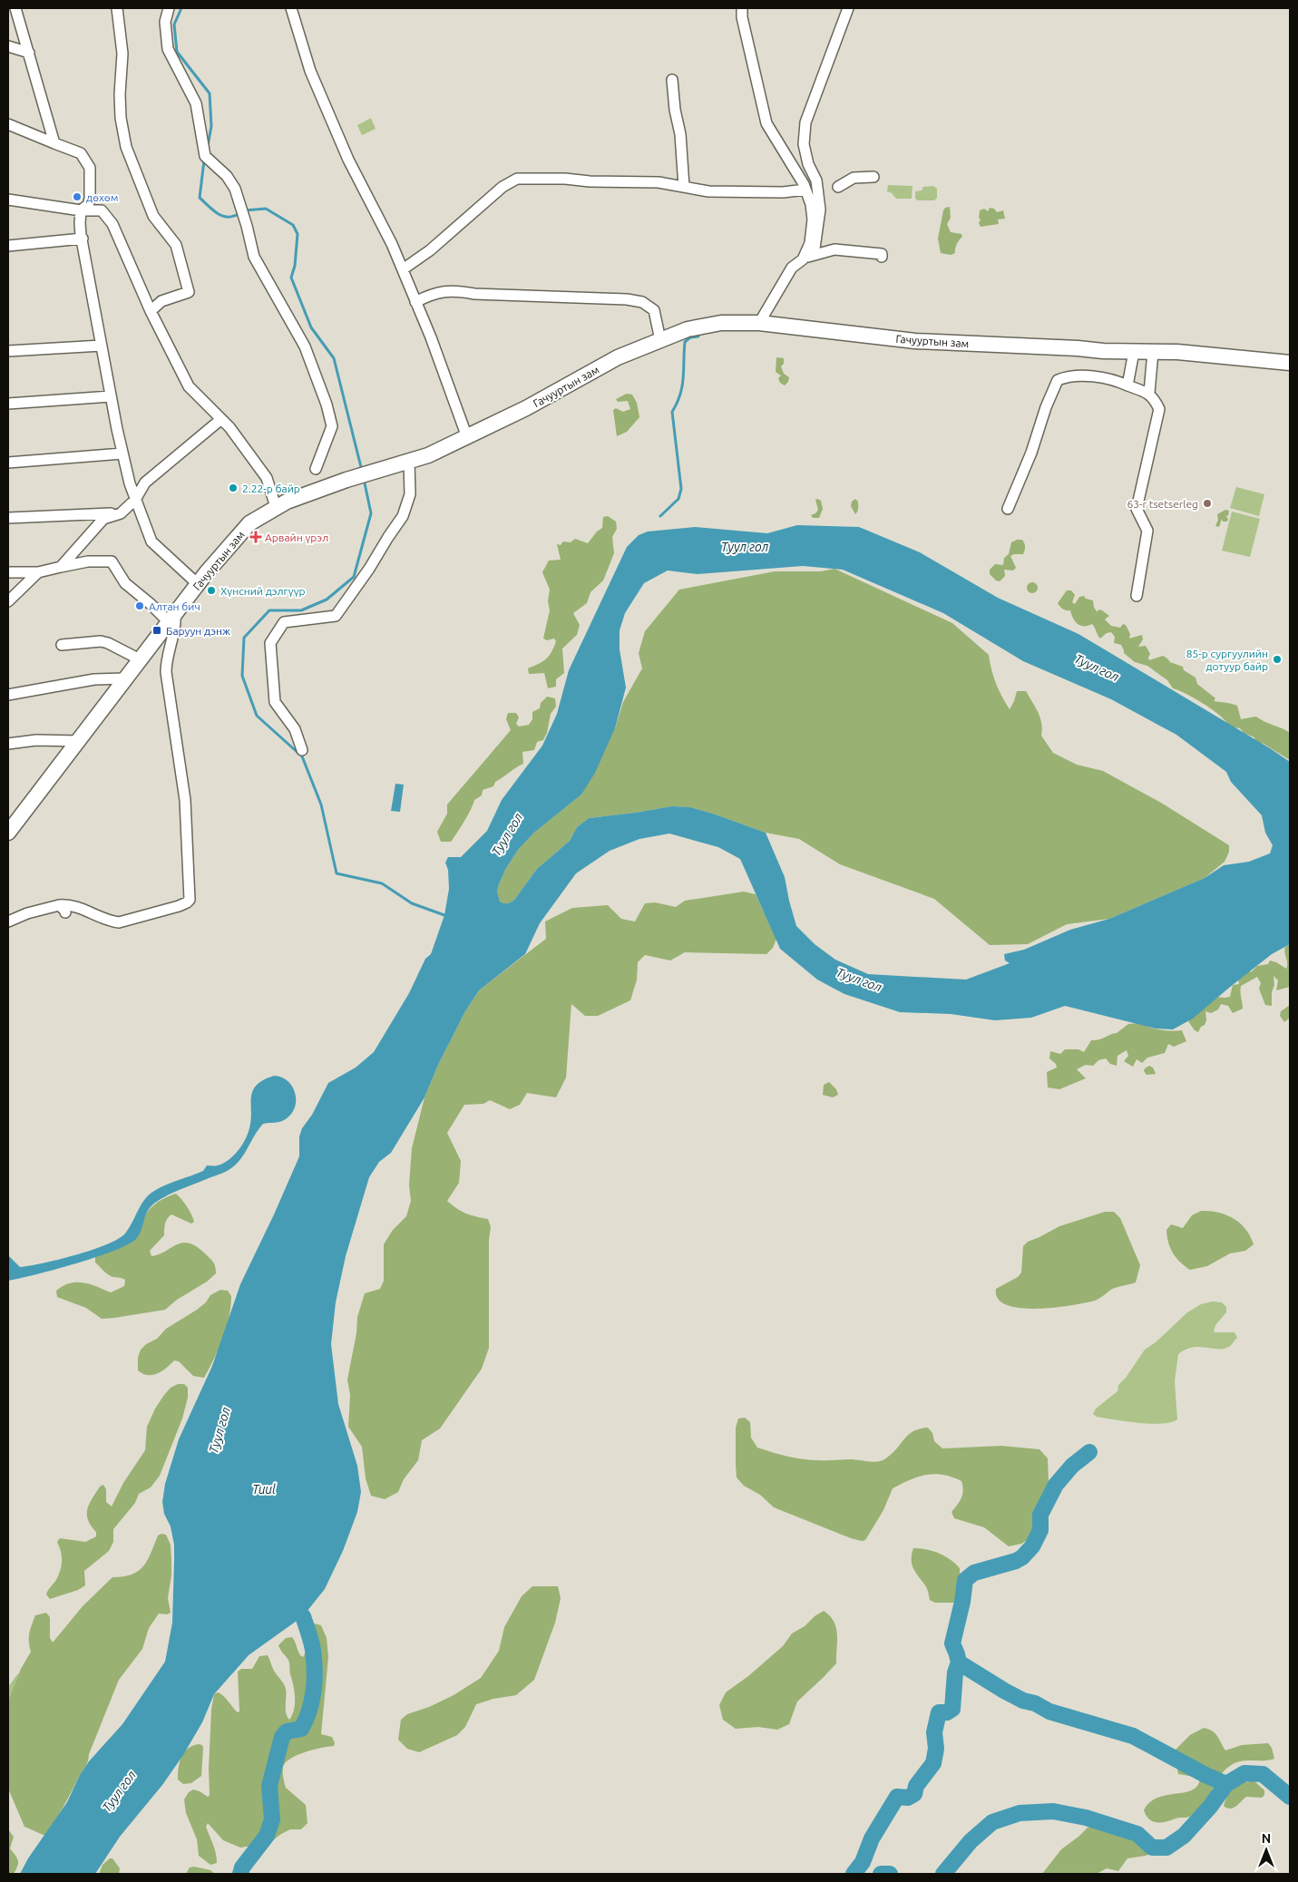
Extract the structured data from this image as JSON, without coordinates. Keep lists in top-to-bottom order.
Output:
{
  "streets": {
    "main road": ["Гачууртын зам"]
  },
  "water": ["Туул гол", "Tuul"],
  "places": {
    "other": [
      "дөхөм",
      "2.22-р байр",
      "63-r tsetserleg",
      "Хүнсний дэлгүүр",
      "Алтан бич",
      "85-р сургуулийн дотуур байр"
    ],
    "health": ["Арвайн үрэл"],
    "transit": ["Баруун дэнж"]
  },
  "north": "top"
}
